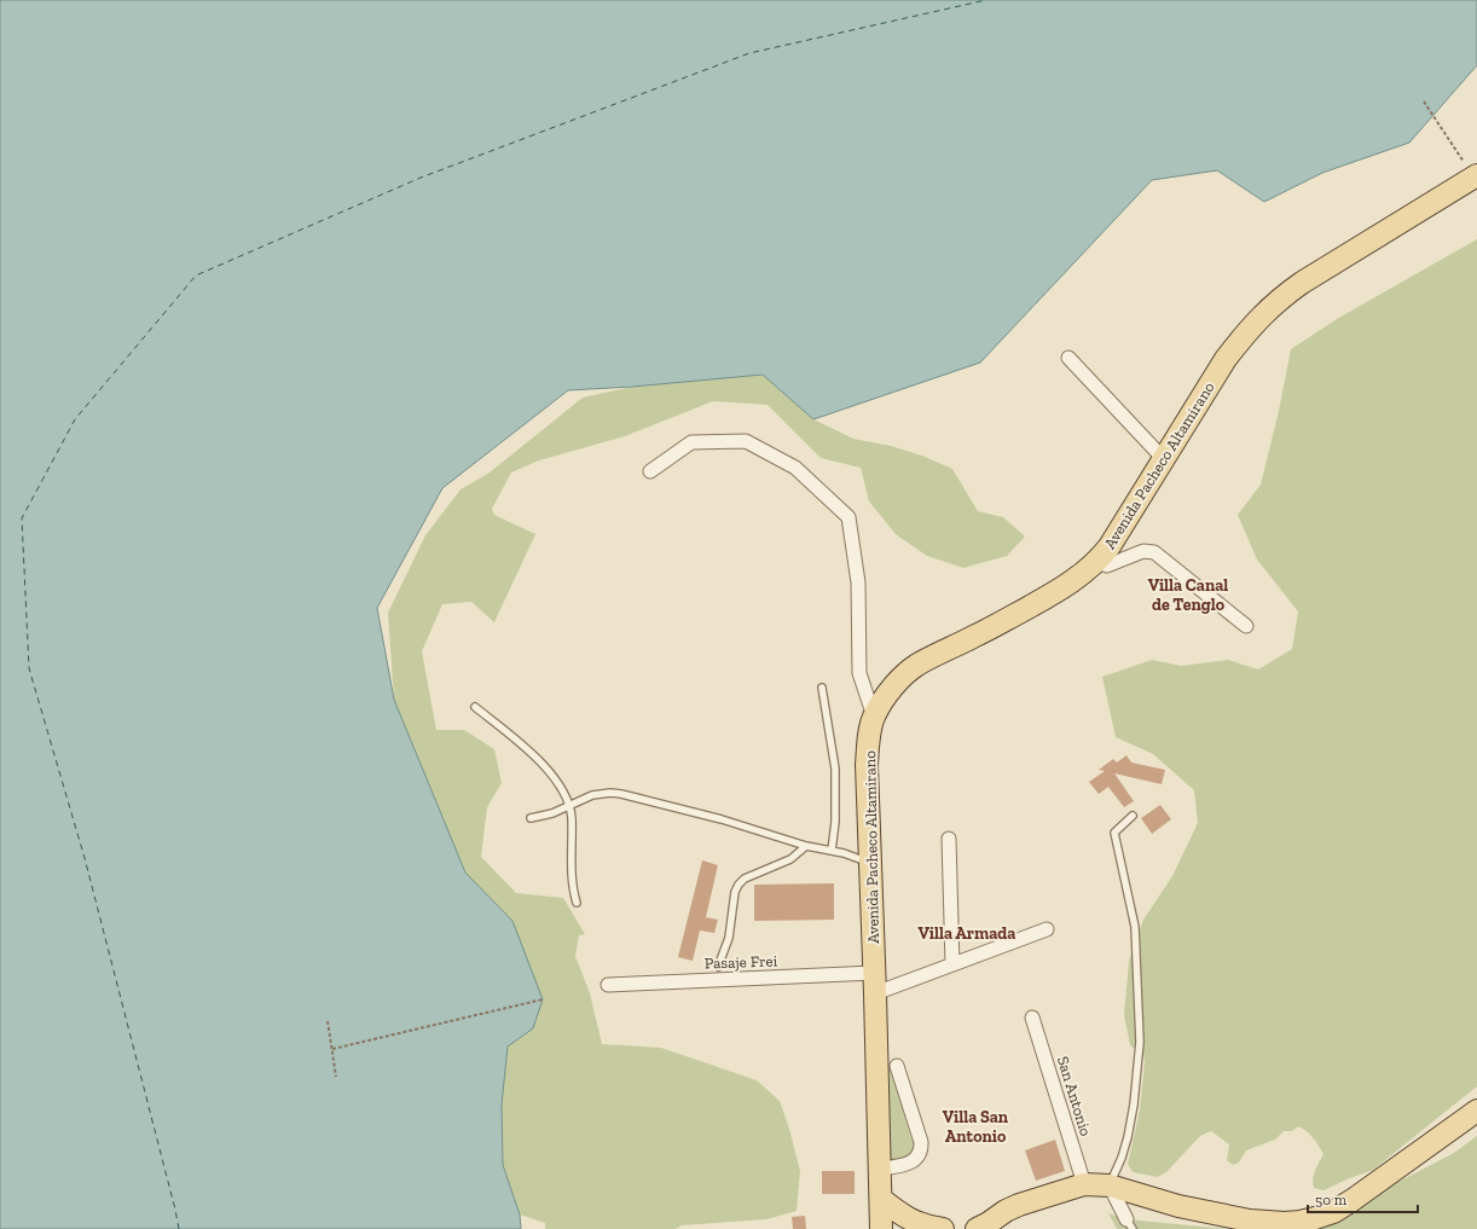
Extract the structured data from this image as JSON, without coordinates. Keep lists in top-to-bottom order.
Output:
{
  "streets": {
    "main road": ["Avenida Pacheco Altamirano"],
    "street": ["Pasaje Frei", "San Antonio"]
  },
  "crossings": [
    ["Avenida Pacheco Altamirano", "Pasaje Frei"]
  ],
  "districts": ["Villa Canal de Tenglo", "Villa Armada", "Villa San Antonio"],
  "scale_bar": "50 m"
}
